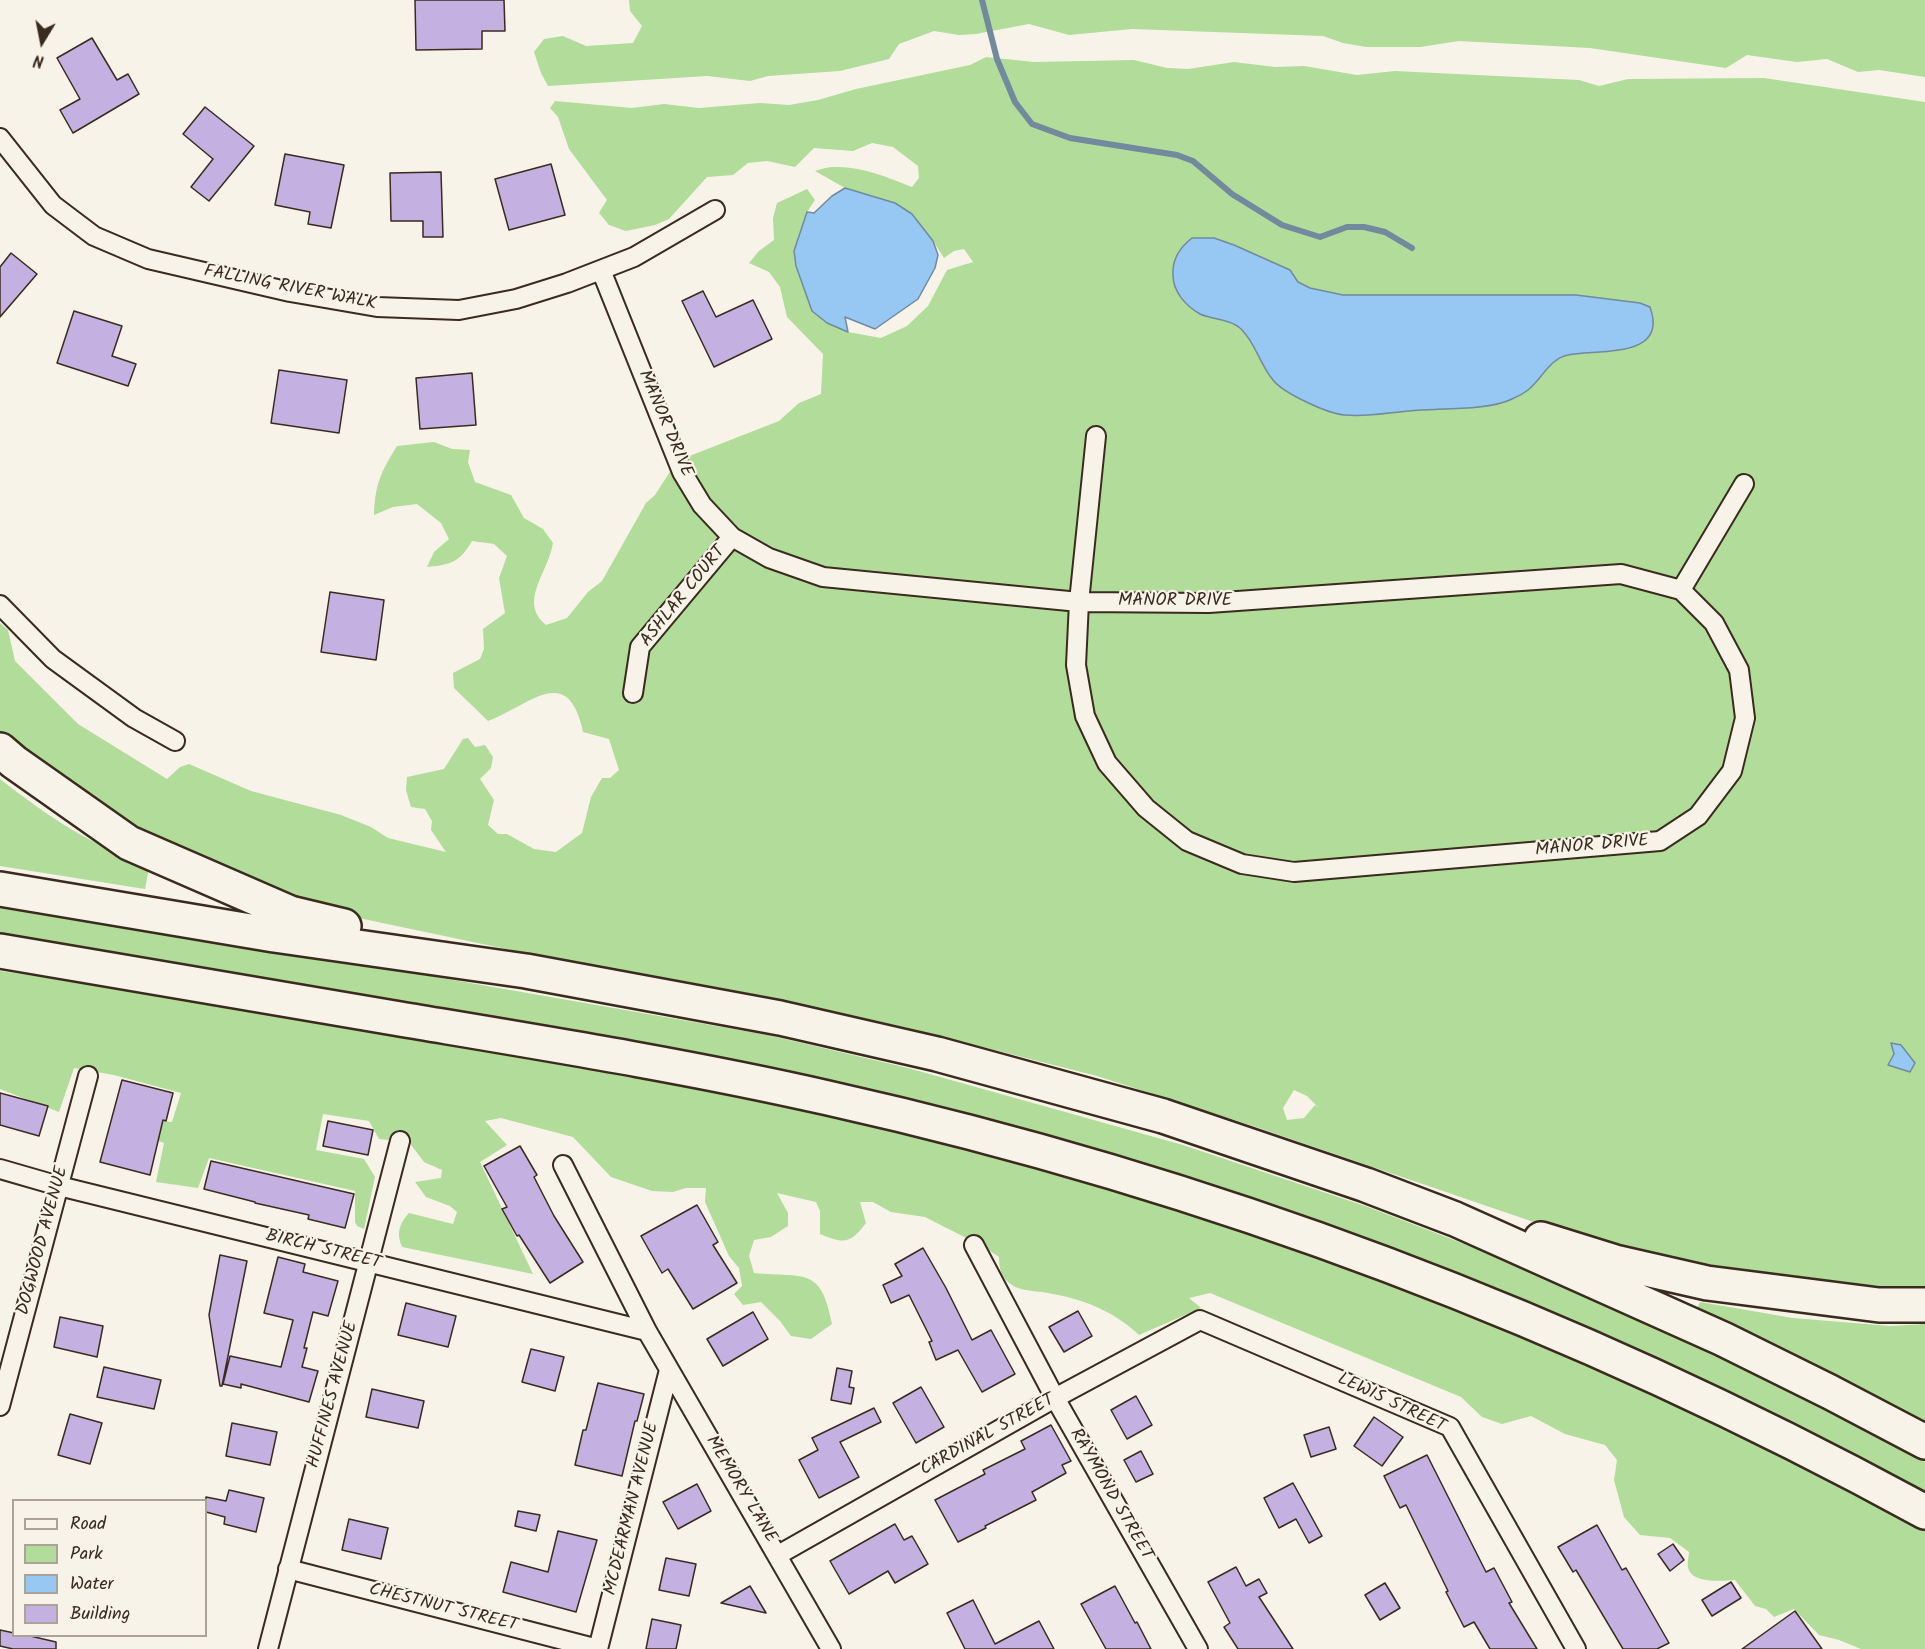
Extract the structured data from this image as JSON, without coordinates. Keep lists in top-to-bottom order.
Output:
{
  "streets": {
    "street": [
      "FALLING RIVER WALK",
      "MANOR DRIVE",
      "ASHLAR COURT",
      "DOGWOOD AVENUE",
      "BIRCH STREET",
      "HUFFINES AVENUE",
      "LEWIS STREET",
      "CARDINAL STREET",
      "MEMORY LANE",
      "RAYMOND STREET",
      "MCDEARMAN AVENUE",
      "CHESTNUT STREET"
    ]
  },
  "crossings": [
    ["FALLING RIVER WALK", "MANOR DRIVE"],
    ["MANOR DRIVE", "ASHLAR COURT"],
    ["DOGWOOD AVENUE", "BIRCH STREET"],
    ["BIRCH STREET", "HUFFINES AVENUE"],
    ["BIRCH STREET", "MEMORY LANE"],
    ["HUFFINES AVENUE", "CHESTNUT STREET"],
    ["LEWIS STREET", "CARDINAL STREET"],
    ["CARDINAL STREET", "MEMORY LANE"],
    ["CARDINAL STREET", "RAYMOND STREET"],
    ["MEMORY LANE", "MCDEARMAN AVENUE"],
    ["MCDEARMAN AVENUE", "CHESTNUT STREET"]
  ],
  "legend": [
    "Road",
    "Park",
    "Water",
    "Building"
  ],
  "north": "bottom"
}
